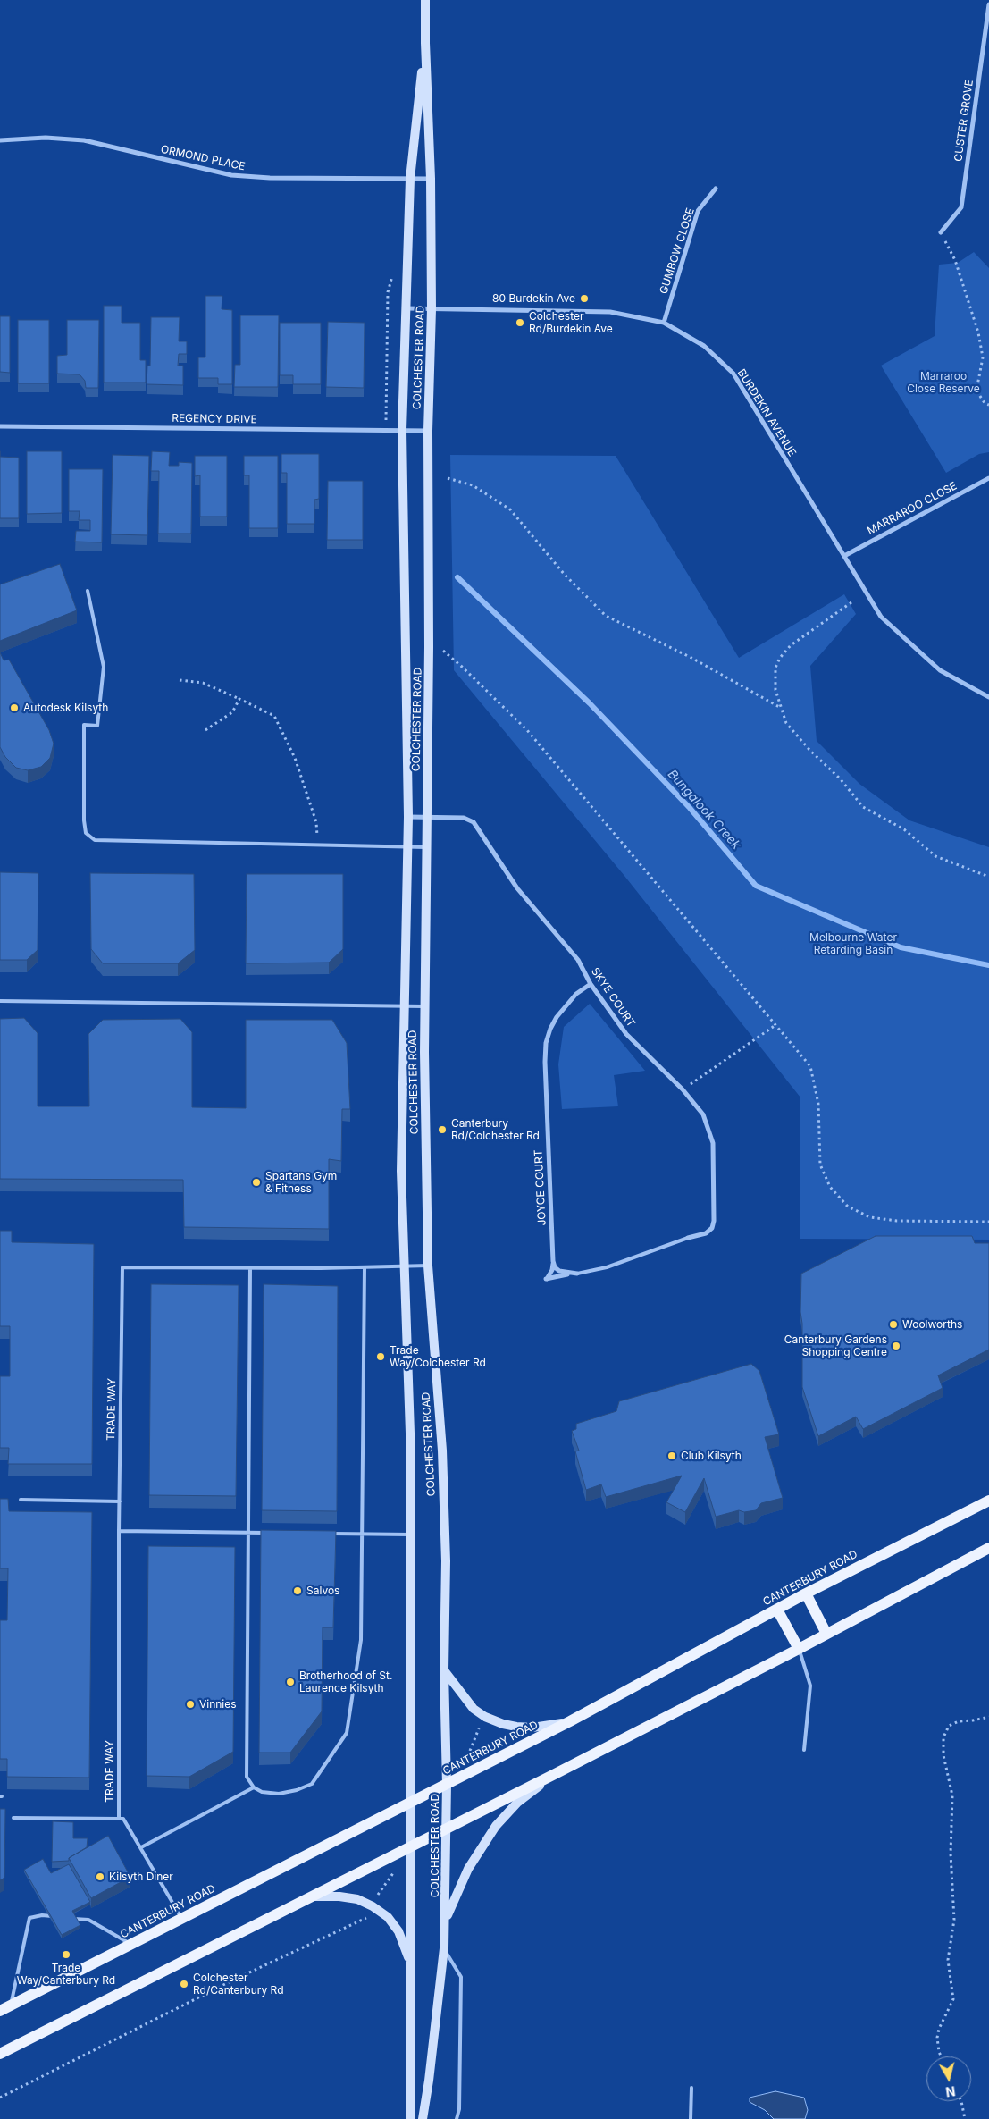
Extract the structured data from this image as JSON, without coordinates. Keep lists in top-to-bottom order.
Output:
{
  "streets": {
    "main road": ["COLCHESTER ROAD", "CANTERBURY ROAD"],
    "street": [
      "CUSTER GROVE",
      "ORMOND PLACE",
      "GUMBOW CLOSE",
      "BURDEKIN AVENUE",
      "REGENCY DRIVE",
      "MARRAROO CLOSE",
      "SKYE COURT",
      "JOYCE COURT"
    ],
    "lane": ["TRADE WAY"]
  },
  "crossings": [
    ["ORMOND PLACE", "COLCHESTER ROAD"],
    ["GUMBOW CLOSE", "BURDEKIN AVENUE"],
    ["COLCHESTER ROAD", "BURDEKIN AVENUE"],
    ["COLCHESTER ROAD", "REGENCY DRIVE"],
    ["COLCHESTER ROAD", "SKYE COURT"],
    ["COLCHESTER ROAD", "TRADE WAY"],
    ["COLCHESTER ROAD", "CANTERBURY ROAD"],
    ["BURDEKIN AVENUE", "MARRAROO CLOSE"],
    ["SKYE COURT", "JOYCE COURT"],
    ["TRADE WAY", "CANTERBURY ROAD"]
  ],
  "water": ["Bungalook Creek"],
  "parks": ["Marraroo Close Reserve", "Melbourne Water Retarding Basin"],
  "places": [
    "80 Burdekin Ave",
    "Colchester Rd/Burdekin Ave",
    "Autodesk Kilsyth",
    "Canterbury Rd/Colchester Rd",
    "Spartans Gym & Fitness",
    "Woolworths",
    "Canterbury Gardens Shopping Centre",
    "Trade Way/Colchester Rd",
    "Club Kilsyth",
    "Salvos",
    "Brotherhood of St. Laurence Kilsyth",
    "Vinnies",
    "Kilsyth Diner",
    "Trade Way/Canterbury Rd",
    "Colchester Rd/Canterbury Rd"
  ],
  "north": "bottom"
}
